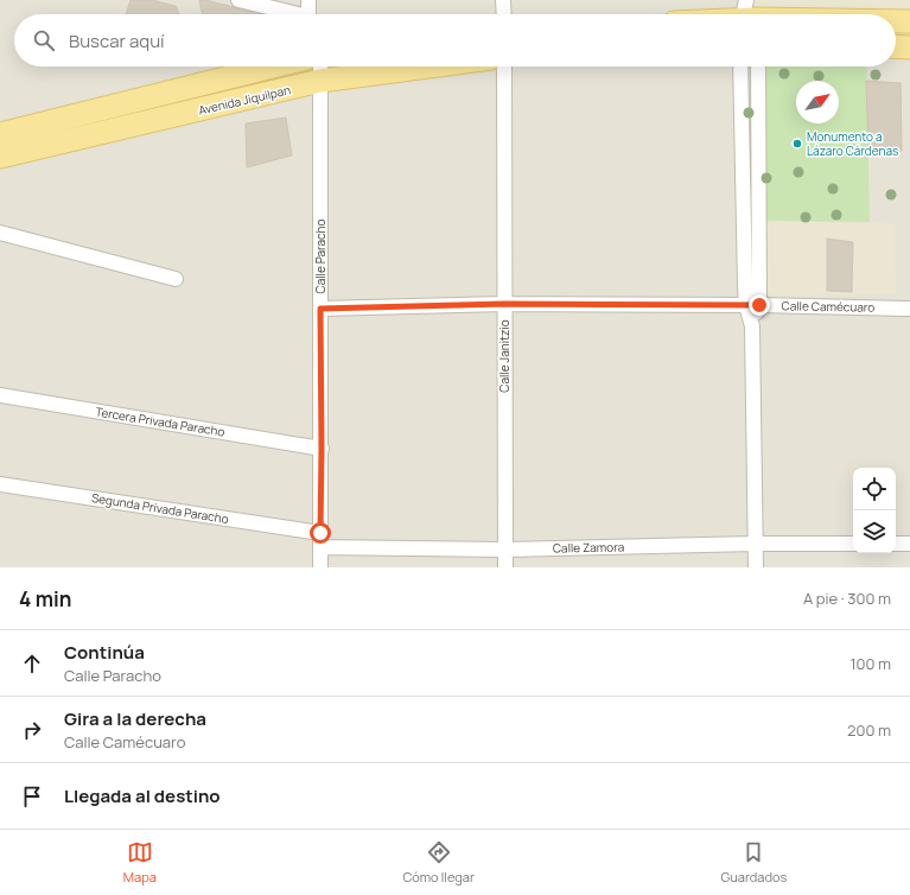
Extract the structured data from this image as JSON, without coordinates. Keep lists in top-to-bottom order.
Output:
{
  "streets": {
    "main road": ["Avenida Jiquilpan"],
    "street": [
      "Calle Paracho",
      "Calle Camécuaro",
      "Calle Janitzio",
      "Tercera Privada Paracho",
      "Segunda Privada Paracho",
      "Calle Zamora"
    ]
  },
  "crossings": [
    ["Avenida Jiquilpan", "Calle Paracho"],
    ["Calle Paracho", "Calle Camécuaro"],
    ["Calle Paracho", "Tercera Privada Paracho"],
    ["Calle Paracho", "Segunda Privada Paracho"],
    ["Calle Paracho", "Calle Zamora"],
    ["Calle Camécuaro", "Calle Janitzio"],
    ["Calle Janitzio", "Calle Zamora"]
  ],
  "places": ["Monumento a Lázaro Cárdenas"],
  "north": "top right",
  "page": {
    "search": "Buscar aquí",
    "heading": ["4 min", "A pie · 300 m"],
    "list": [
      ["Continúa", "Calle Paracho", "100 m"],
      ["Gira a la derecha", "Calle Camécuaro", "200 m"],
      "Llegada al destino"
    ],
    "nav": ["Mapa", "Cómo llegar", "Guardados"]
  }
}
